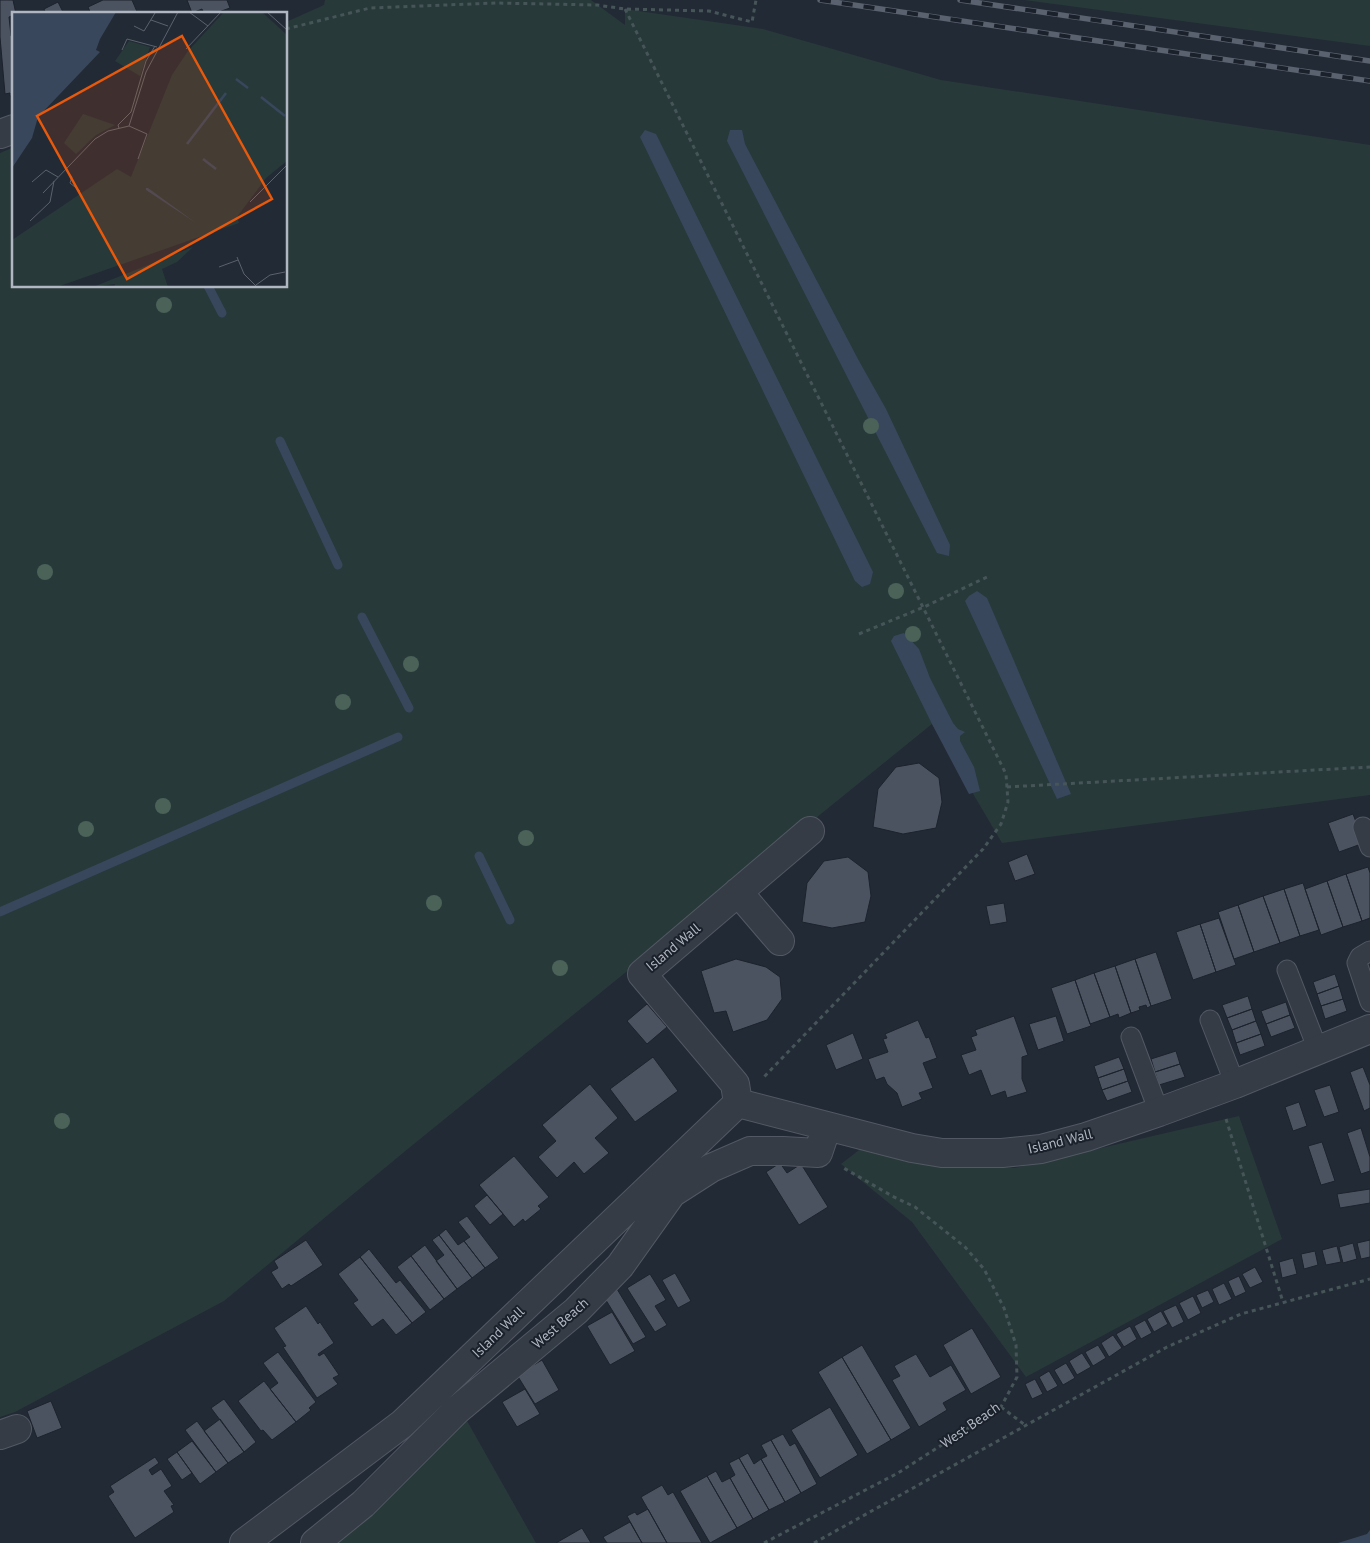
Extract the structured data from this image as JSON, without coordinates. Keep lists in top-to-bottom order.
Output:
{
  "streets": {
    "street": ["Island Wall", "West Beach"]
  }
}
